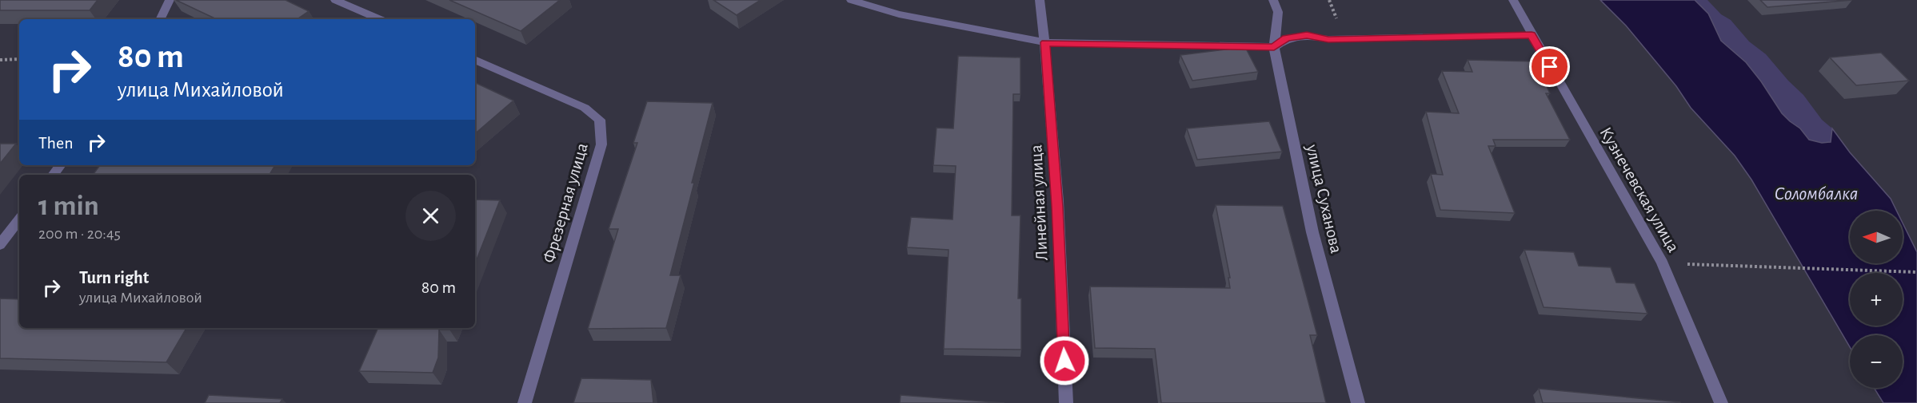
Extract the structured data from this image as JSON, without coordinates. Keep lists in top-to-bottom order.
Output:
{
  "streets": {
    "street": [
      "Кузнечевская улица",
      "улица Суханова",
      "Фрезерная улица",
      "Линейная улица"
    ]
  },
  "water": ["Соломбалка"],
  "north": "left",
  "page": {
    "turn": ["80 m", "улица Михайловой"],
    "then": "Then",
    "heading": ["1 min", "200 m · 20:45"],
    "map_buttons": ["+", "−"],
    "list": [
      {
        "name": "Turn right",
        "note": "улица Михайловой",
        "value": "80 m"
      }
    ]
  }
}
